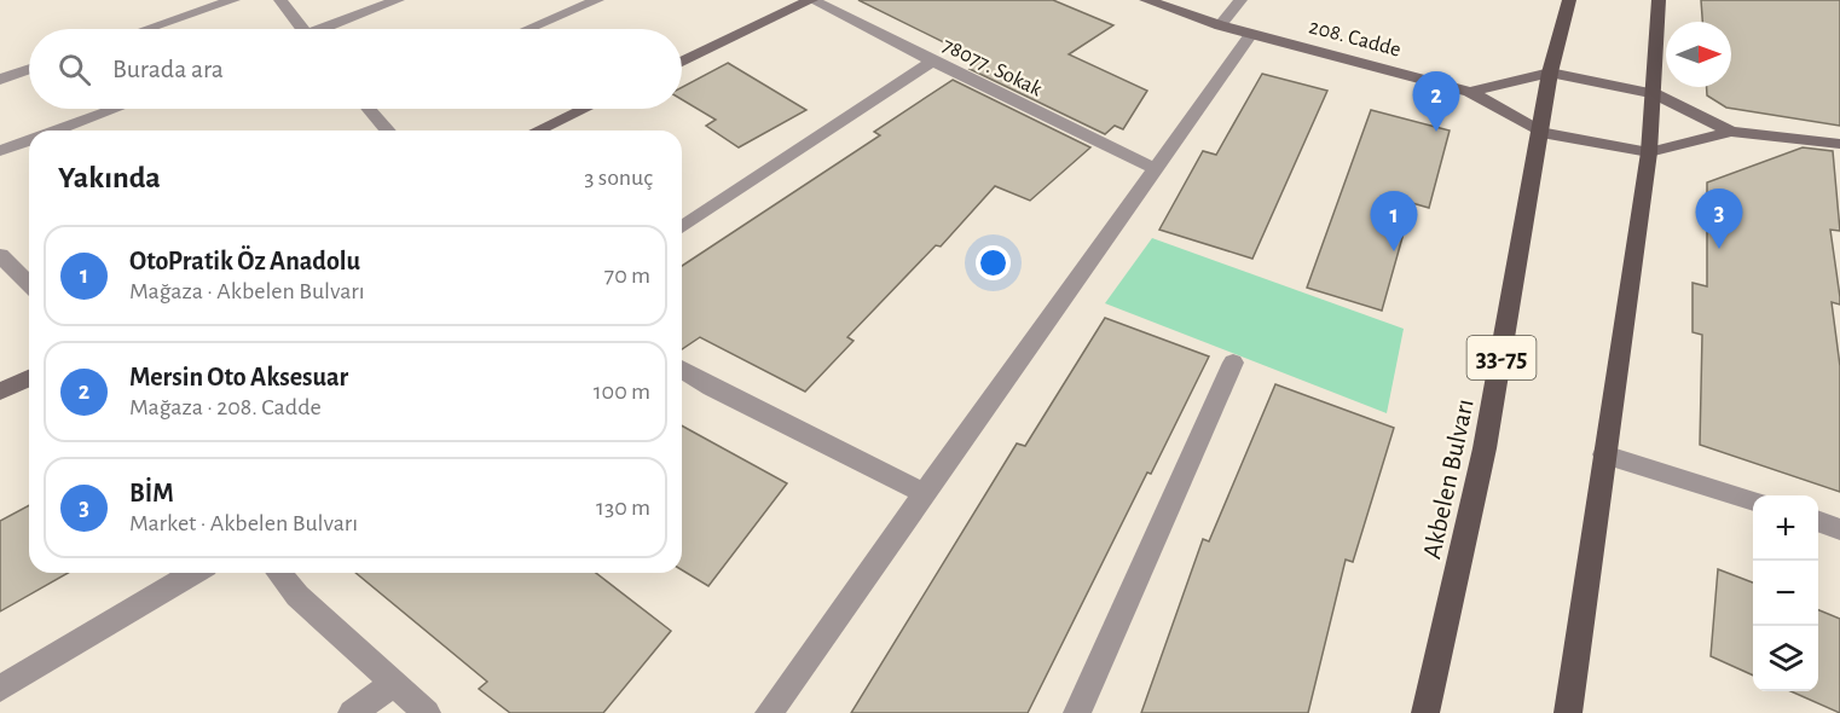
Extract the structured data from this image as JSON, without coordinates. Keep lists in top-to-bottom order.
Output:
{
  "streets": {
    "main road": ["33-75", "Akbelen Bulvarı"],
    "street": ["208. Cadde", "78077. Sokak"]
  },
  "north": "right",
  "page": {
    "search": "Burada ara",
    "pins": ["2", "3", "1"],
    "heading": ["Yakında", "3 sonuç"],
    "list": [
      {
        "mark": "1",
        "name": "OtoPratik Öz Anadolu",
        "note": "Mağaza · Akbelen Bulvarı",
        "value": "70 m"
      },
      {
        "mark": "2",
        "name": "Mersin Oto Aksesuar",
        "note": "Mağaza · 208. Cadde",
        "value": "100 m"
      },
      {
        "mark": "3",
        "name": "BİM",
        "note": "Market · Akbelen Bulvarı",
        "value": "130 m"
      }
    ],
    "map_buttons": ["+", "−"]
  }
}
